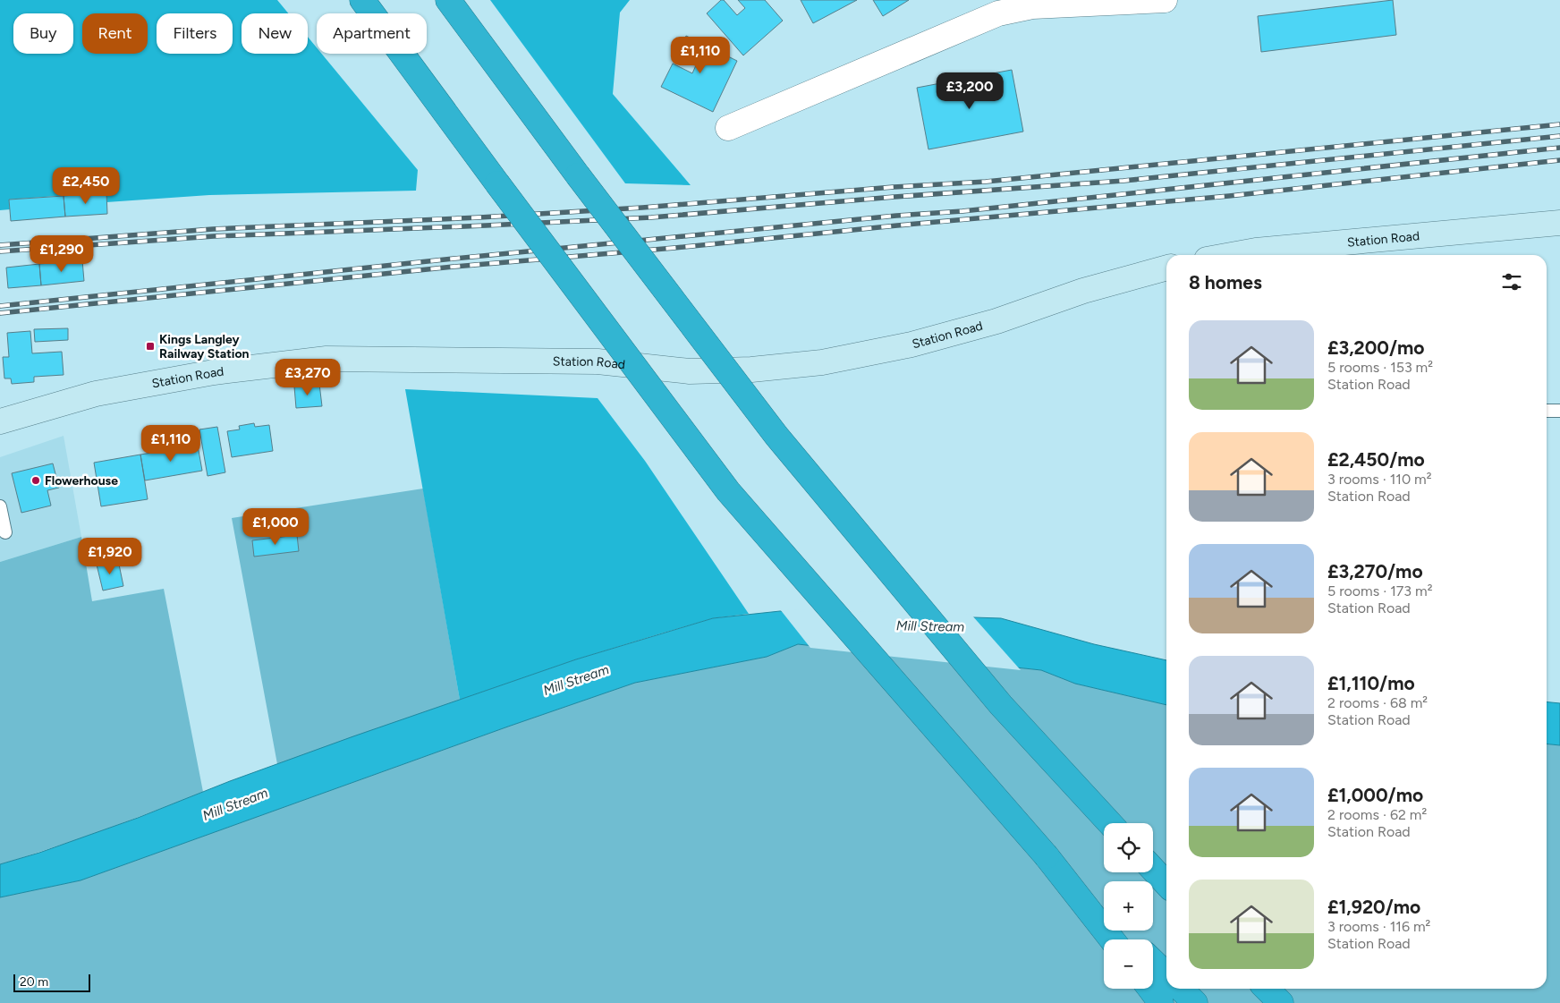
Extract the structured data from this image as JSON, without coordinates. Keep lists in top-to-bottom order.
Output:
{
  "streets": {
    "street": ["Station Road"]
  },
  "water": ["Mill Stream"],
  "places": {
    "transit": ["Kings Langley Railway Station"],
    "other": ["Flowerhouse"]
  },
  "scale_bar": "20 m",
  "page": {
    "chip": [
      "Buy",
      "Rent",
      "Filters",
      "New",
      "Apartment"
    ],
    "price": [
      "£1,110",
      "£3,200",
      "£2,450",
      "£1,290",
      "£3,270",
      "£1,110",
      "£1,000",
      "£1,920"
    ],
    "heading": "8 homes",
    "list": [
      {
        "name": "£3,200/mo",
        "note": "5 rooms · 153 m² · Station Road"
      },
      {
        "name": "£2,450/mo",
        "note": "3 rooms · 110 m² · Station Road"
      },
      {
        "name": "£3,270/mo",
        "note": "5 rooms · 173 m² · Station Road"
      },
      {
        "name": "£1,110/mo",
        "note": "2 rooms · 68 m² · Station Road"
      },
      {
        "name": "£1,000/mo",
        "note": "2 rooms · 62 m² · Station Road"
      },
      {
        "name": "£1,920/mo",
        "note": "3 rooms · 116 m² · Station Road"
      }
    ],
    "map_buttons": ["+", "−"],
    "scale": "20 m"
  }
}
